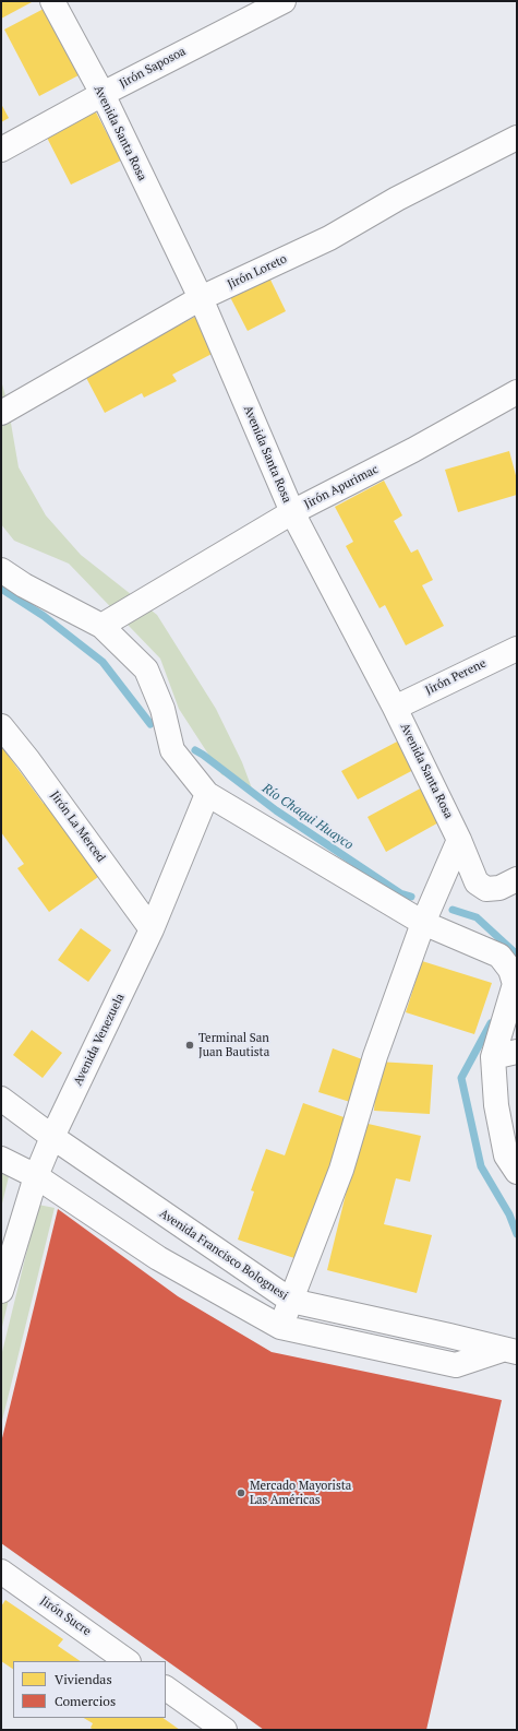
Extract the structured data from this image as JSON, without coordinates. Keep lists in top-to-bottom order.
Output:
{
  "streets": {
    "street": [
      "Jirón Saposoa",
      "Avenida Santa Rosa",
      "Jirón Loreto",
      "Jirón Apurimac",
      "Jirón Perene",
      "Jirón La Merced",
      "Avenida Venezuela",
      "Avenida Francisco Bolognesi",
      "Jirón Sucre"
    ]
  },
  "crossings": [
    ["Jirón Saposoa", "Avenida Santa Rosa"],
    ["Avenida Santa Rosa", "Jirón Loreto"],
    ["Avenida Santa Rosa", "Jirón Apurimac"],
    ["Avenida Santa Rosa", "Jirón Perene"],
    ["Jirón La Merced", "Avenida Venezuela"],
    ["Avenida Venezuela", "Avenida Francisco Bolognesi"]
  ],
  "water": ["Río Chaqui Huayco"],
  "places": ["Terminal San Juan Bautista", "Mercado Mayorista Las Américas"],
  "legend": ["Viviendas", "Comercios"]
}
